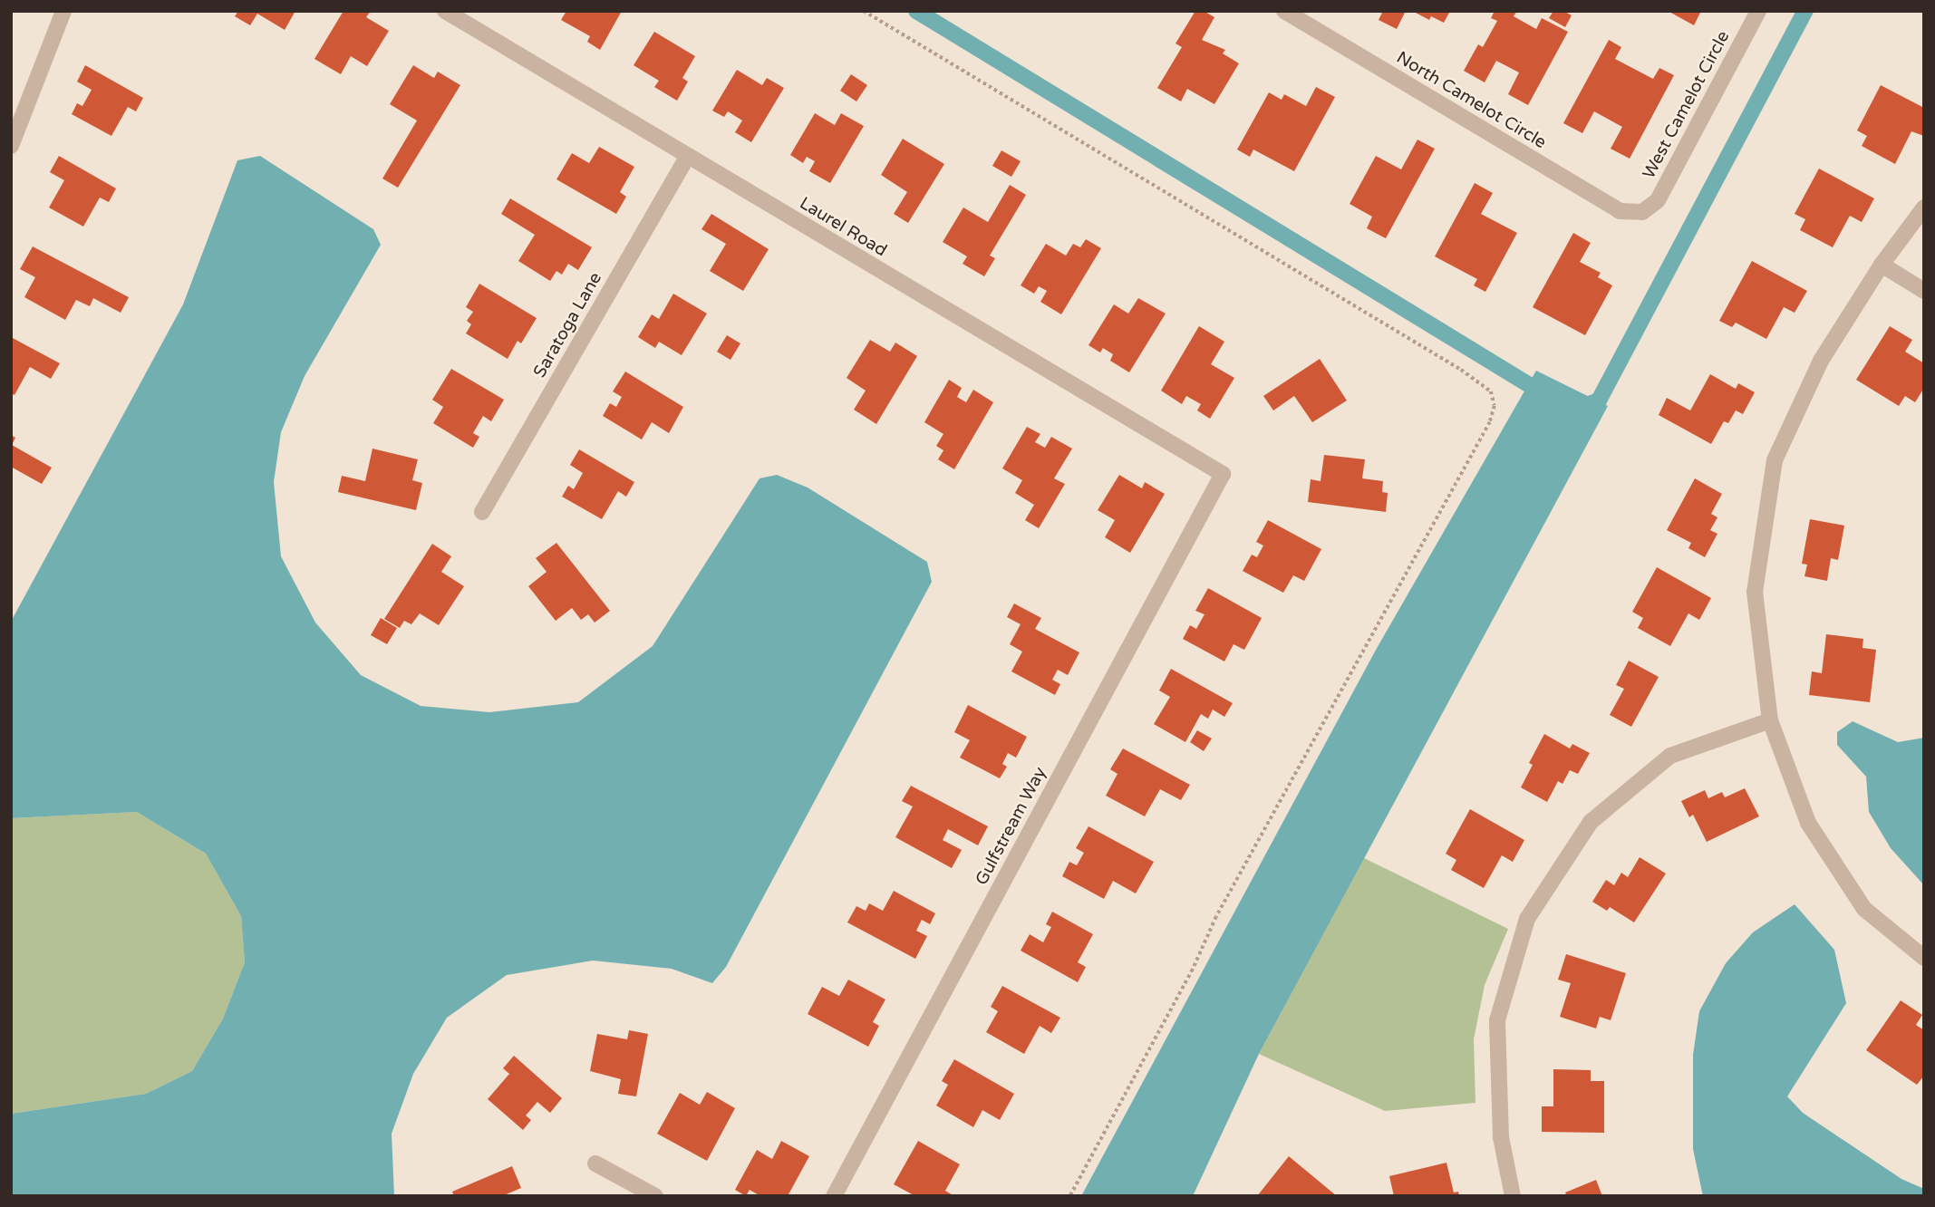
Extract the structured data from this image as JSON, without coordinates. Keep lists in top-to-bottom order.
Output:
{
  "streets": {
    "street": [
      "North Camelot Circle",
      "West Camelot Circle",
      "Laurel Road",
      "Saratoga Lane",
      "Gulfstream Way"
    ]
  },
  "crossings": [
    ["North Camelot Circle", "West Camelot Circle"],
    ["Laurel Road", "Saratoga Lane"],
    ["Laurel Road", "Gulfstream Way"]
  ]
}
